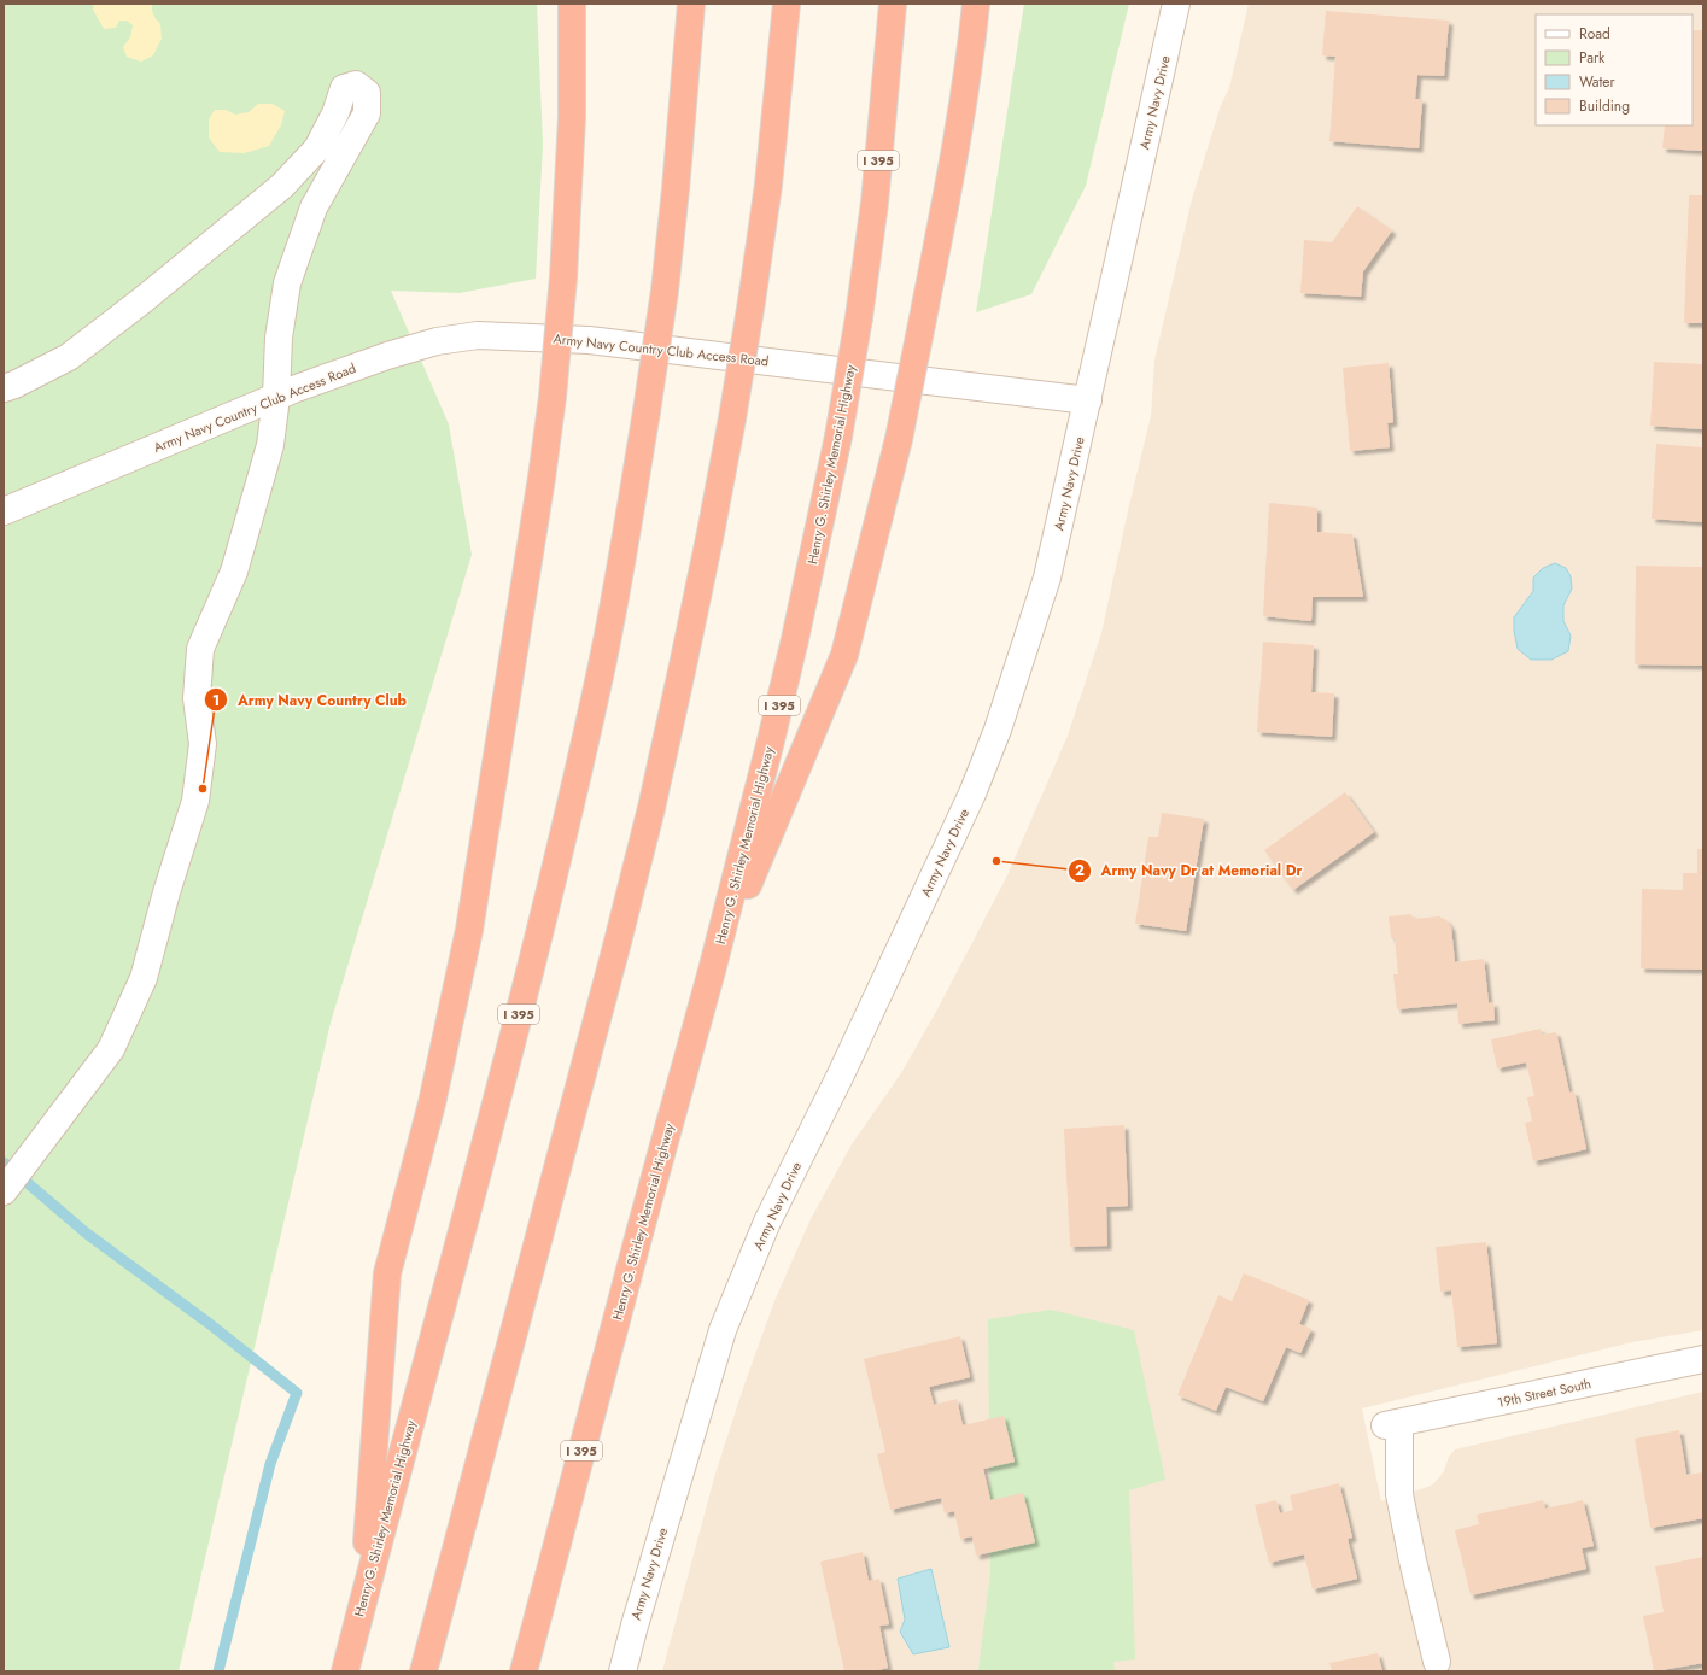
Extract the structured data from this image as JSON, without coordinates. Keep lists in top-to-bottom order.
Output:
{
  "streets": {
    "highway": ["I 395", "Henry G. Shirley Memorial Highway"],
    "street": ["Army Navy Drive", "Army Navy Country Club Access Road", "19th Street South"]
  },
  "crossings": [
    ["Army Navy Drive", "Army Navy Country Club Access Road"]
  ],
  "places": ["Army Navy Country Club", "Army Navy Dr at Memorial Dr"],
  "legend": [
    "Road",
    "Park",
    "Water",
    "Building"
  ]
}
